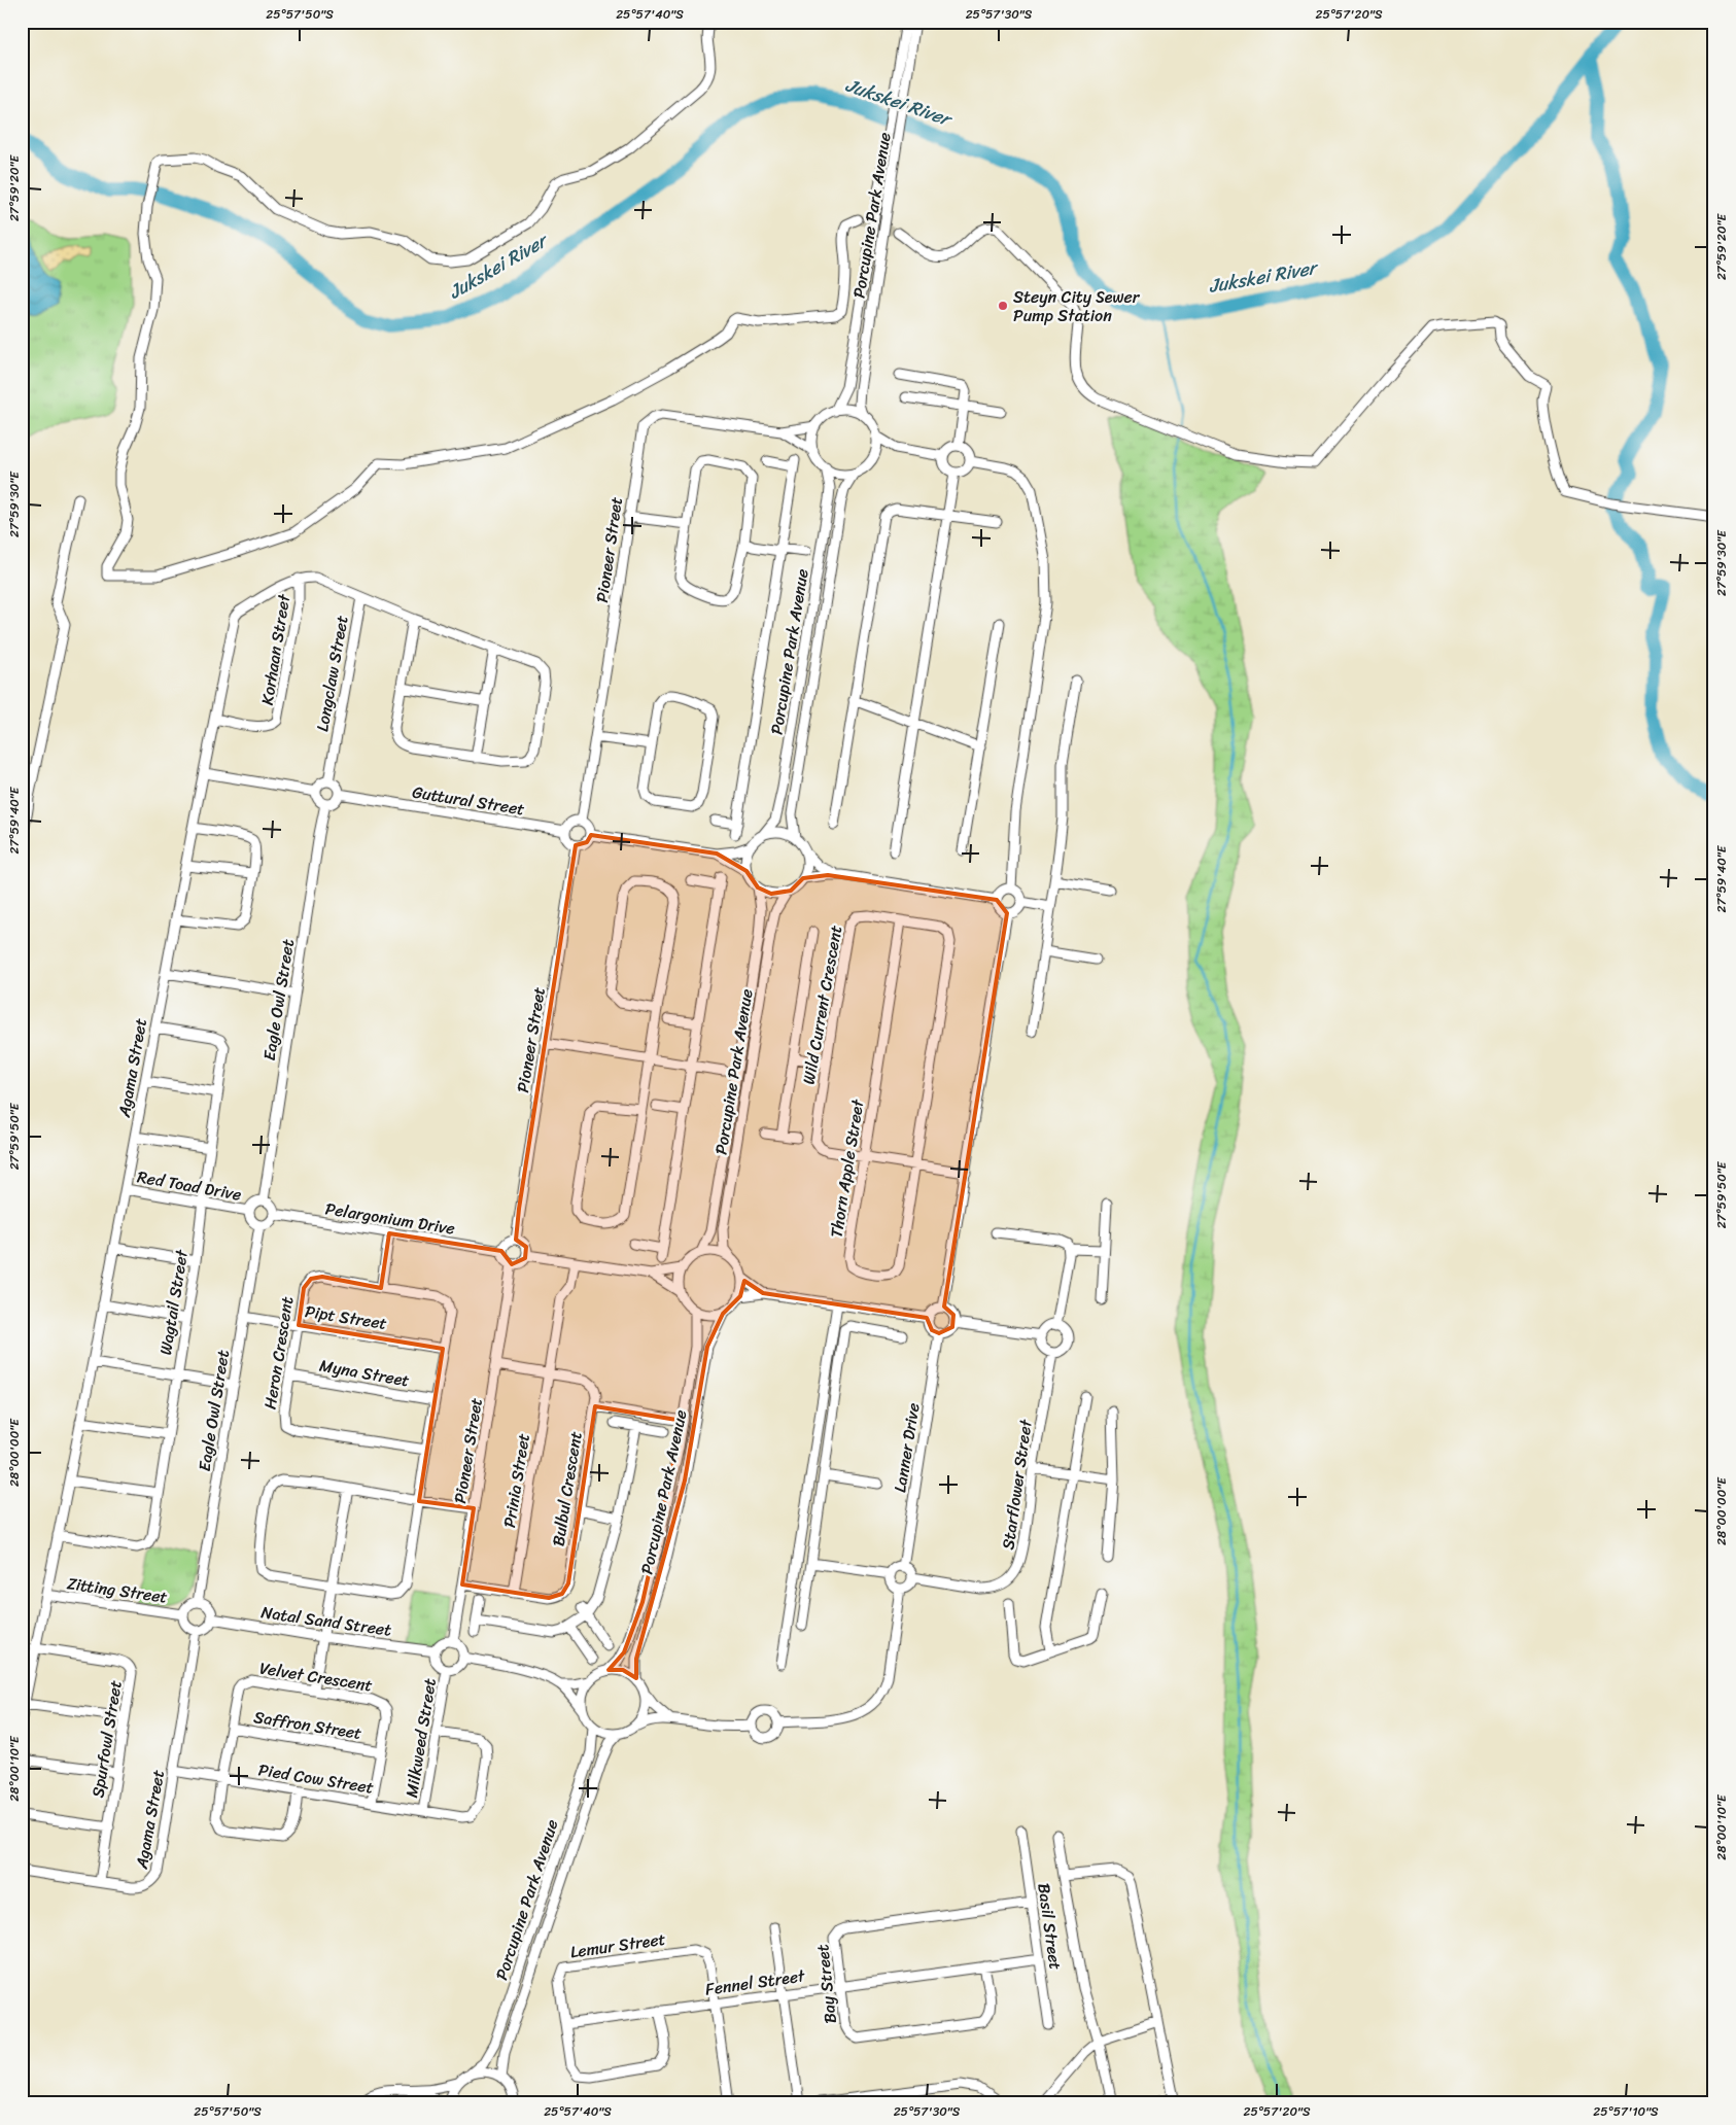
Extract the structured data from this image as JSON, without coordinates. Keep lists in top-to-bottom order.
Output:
{
  "streets": {
    "street": [
      "Porcupine Park Avenue",
      "Pioneer Street",
      "Korhaan Street",
      "Longclaw Street",
      "Guttural Street",
      "Eagle Owl Street",
      "Wild Current Crescent",
      "Agama Street",
      "Thorn Apple Street",
      "Red Toad Drive",
      "Pelargonium Drive",
      "Wagtail Street",
      "Pipt Street",
      "Heron Crescent",
      "Myna Street",
      "Lanner Drive",
      "Prinia Street",
      "Starflower Street",
      "Bulbul Crescent",
      "Zitting Street",
      "Natal Sand Street",
      "Velvet Crescent",
      "Saffron Street",
      "Milkweed Street",
      "Spurfowl Street",
      "Pied Cow Street",
      "Basil Street",
      "Lemur Street",
      "Fennel Street",
      "Bay Street"
    ]
  },
  "crossings": [
    ["Pioneer Street", "Guttural Street"],
    ["Pioneer Street", "Pelargonium Drive"],
    ["Pioneer Street", "Bulbul Crescent"],
    ["Pioneer Street", "Natal Sand Street"],
    ["Pioneer Street", "Milkweed Street"],
    ["Korhaan Street", "Agama Street"],
    ["Longclaw Street", "Guttural Street"],
    ["Longclaw Street", "Eagle Owl Street"],
    ["Guttural Street", "Eagle Owl Street"],
    ["Eagle Owl Street", "Agama Street"],
    ["Eagle Owl Street", "Red Toad Drive"],
    ["Eagle Owl Street", "Pelargonium Drive"],
    ["Eagle Owl Street", "Pipt Street"],
    ["Eagle Owl Street", "Zitting Street"],
    ["Eagle Owl Street", "Natal Sand Street"],
    ["Wild Current Crescent", "Thorn Apple Street"],
    ["Agama Street", "Red Toad Drive"],
    ["Agama Street", "Wagtail Street"],
    ["Agama Street", "Zitting Street"],
    ["Agama Street", "Natal Sand Street"],
    ["Agama Street", "Spurfowl Street"],
    ["Agama Street", "Pied Cow Street"],
    ["Red Toad Drive", "Pelargonium Drive"],
    ["Red Toad Drive", "Wagtail Street"],
    ["Pipt Street", "Heron Crescent"],
    ["Heron Crescent", "Myna Street"],
    ["Lanner Drive", "Starflower Street"],
    ["Prinia Street", "Bulbul Crescent"],
    ["Zitting Street", "Natal Sand Street"],
    ["Natal Sand Street", "Milkweed Street"],
    ["Velvet Crescent", "Saffron Street"],
    ["Velvet Crescent", "Pied Cow Street"],
    ["Milkweed Street", "Pied Cow Street"],
    ["Basil Street", "Fennel Street"],
    ["Basil Street", "Bay Street"],
    ["Lemur Street", "Fennel Street"],
    ["Fennel Street", "Bay Street"]
  ],
  "water": ["Jukskei River"],
  "places": ["Steyn City Sewer Pump Station"],
  "coordinates": [
    "25°57'50\"S",
    "25°57'40\"S",
    "25°57'30\"S",
    "25°57'20\"S",
    "27°59'20\"E",
    "27°59'30\"E",
    "27°59'40\"E",
    "27°59'50\"E",
    "28°00'00\"E",
    "28°00'10\"E",
    "25°57'10\"S"
  ]
}
